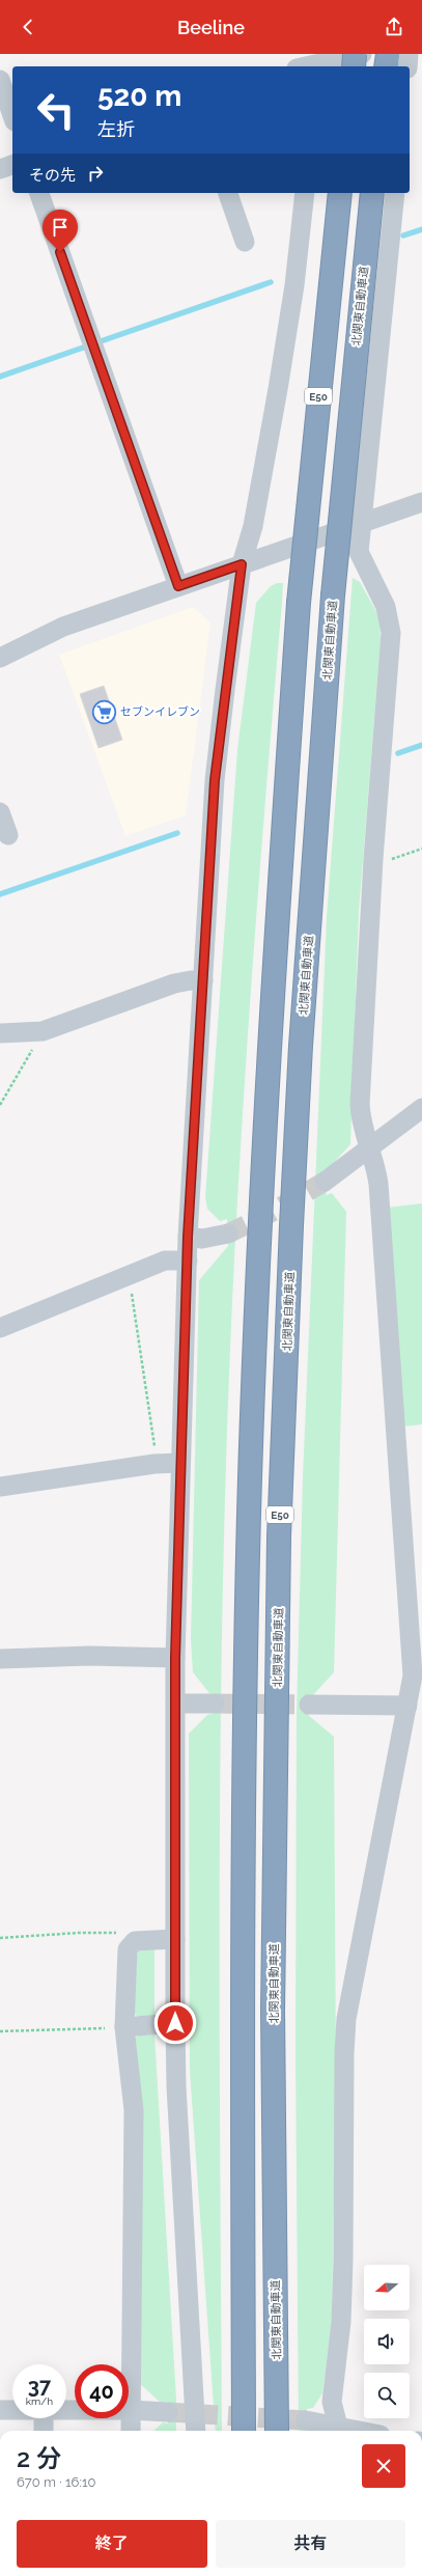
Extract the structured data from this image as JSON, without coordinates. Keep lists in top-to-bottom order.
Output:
{
  "streets": {
    "highway": ["北関東自動車道", "E50"]
  },
  "places": {
    "supermarket": ["セブンイレブン"]
  },
  "north": "left",
  "page": {
    "header": "Beeline",
    "turn": ["520 m", "左折"],
    "then": "その先",
    "speed": "37 km/h",
    "limit": "40",
    "heading": ["2 分", "670 m · 16:10"],
    "buttons": ["終了", "共有"]
  }
}
